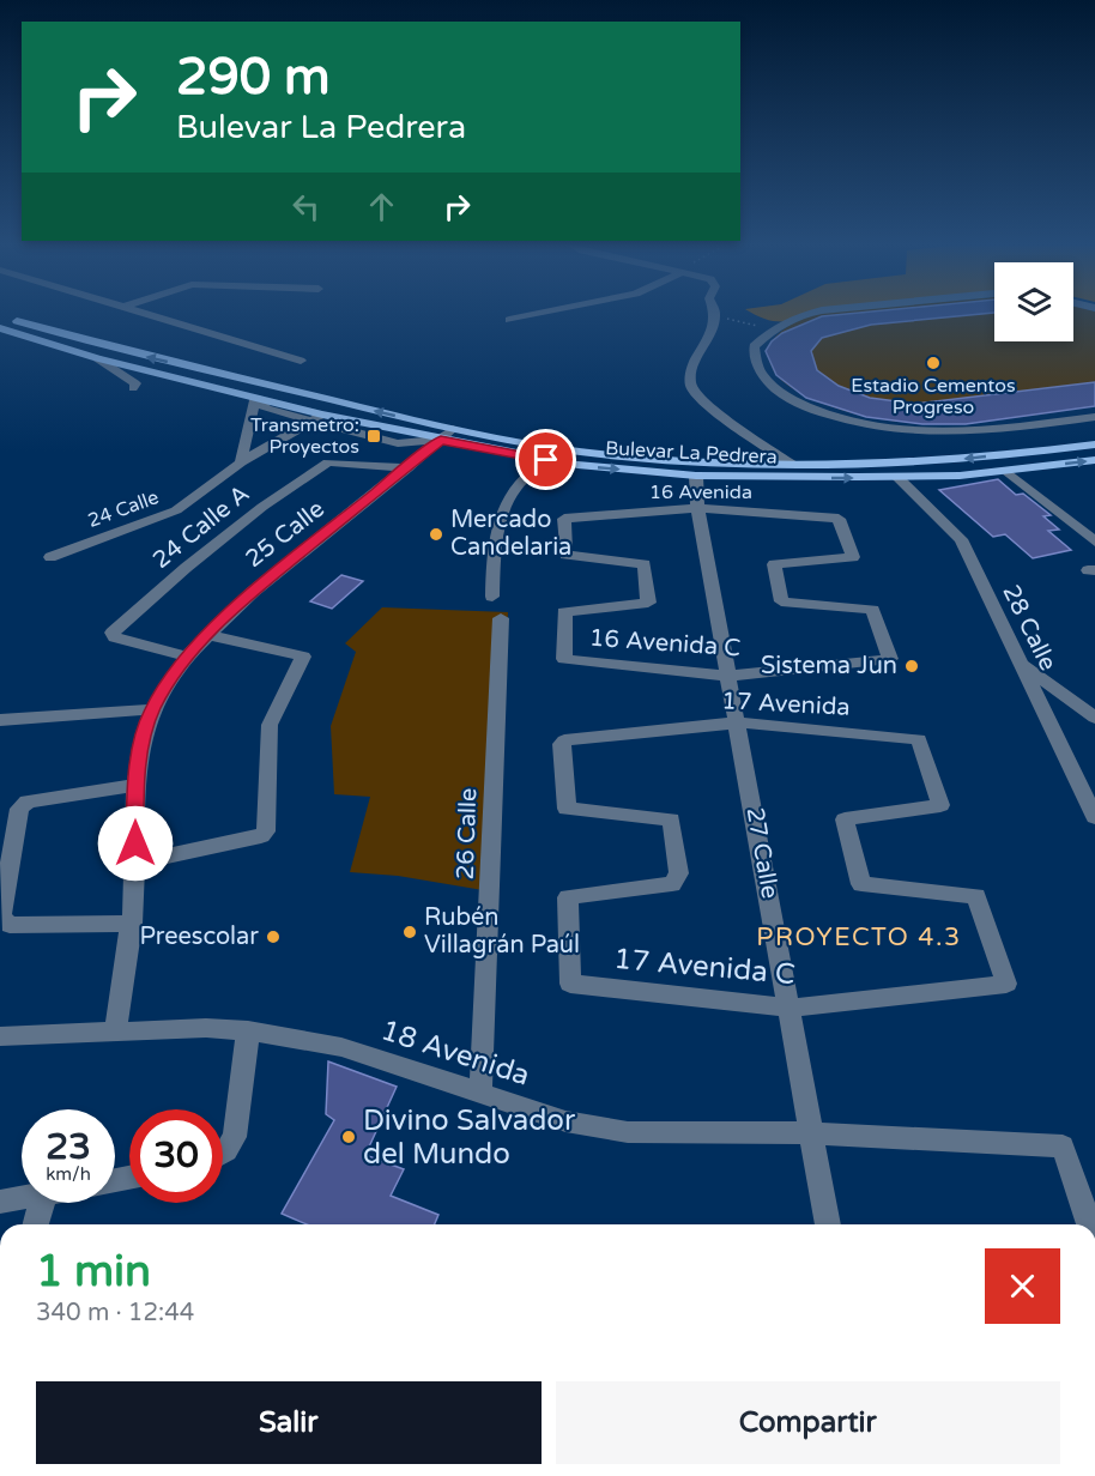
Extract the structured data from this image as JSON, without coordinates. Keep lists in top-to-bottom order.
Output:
{
  "streets": {
    "main road": ["Bulevar La Pedrera"],
    "street": [
      "16 Avenida",
      "24 Calle",
      "24 Calle A",
      "25 Calle",
      "28 Calle",
      "16 Avenida C",
      "17 Avenida",
      "26 Calle",
      "27 Calle",
      "17 Avenida C",
      "18 Avenida"
    ]
  },
  "crossings": [
    ["Bulevar La Pedrera", "25 Calle"],
    ["Bulevar La Pedrera", "28 Calle"],
    ["Bulevar La Pedrera", "27 Calle"],
    ["16 Avenida", "16 Avenida C"],
    ["16 Avenida", "27 Calle"],
    ["24 Calle A", "25 Calle"],
    ["25 Calle", "18 Avenida"],
    ["16 Avenida C", "27 Calle"],
    ["17 Avenida", "27 Calle"],
    ["17 Avenida", "17 Avenida C"],
    ["26 Calle", "18 Avenida"],
    ["27 Calle", "17 Avenida C"],
    ["27 Calle", "18 Avenida"]
  ],
  "districts": ["PROYECTO 4.3"],
  "places": {
    "other": [
      "Estadio Cementos Progreso",
      "Mercado Candelaria",
      "Sistema Jun",
      "Rubén Villagrán Paúl",
      "Preescolar",
      "Divino Salvador del Mundo"
    ],
    "transit": ["Transmetro: Proyectos"]
  },
  "page": {
    "turn": ["290 m", "Bulevar La Pedrera"],
    "speed": "23 km/h",
    "limit": "30",
    "heading": ["1 min", "340 m · 12:44"],
    "buttons": ["Salir", "Compartir"]
  }
}
